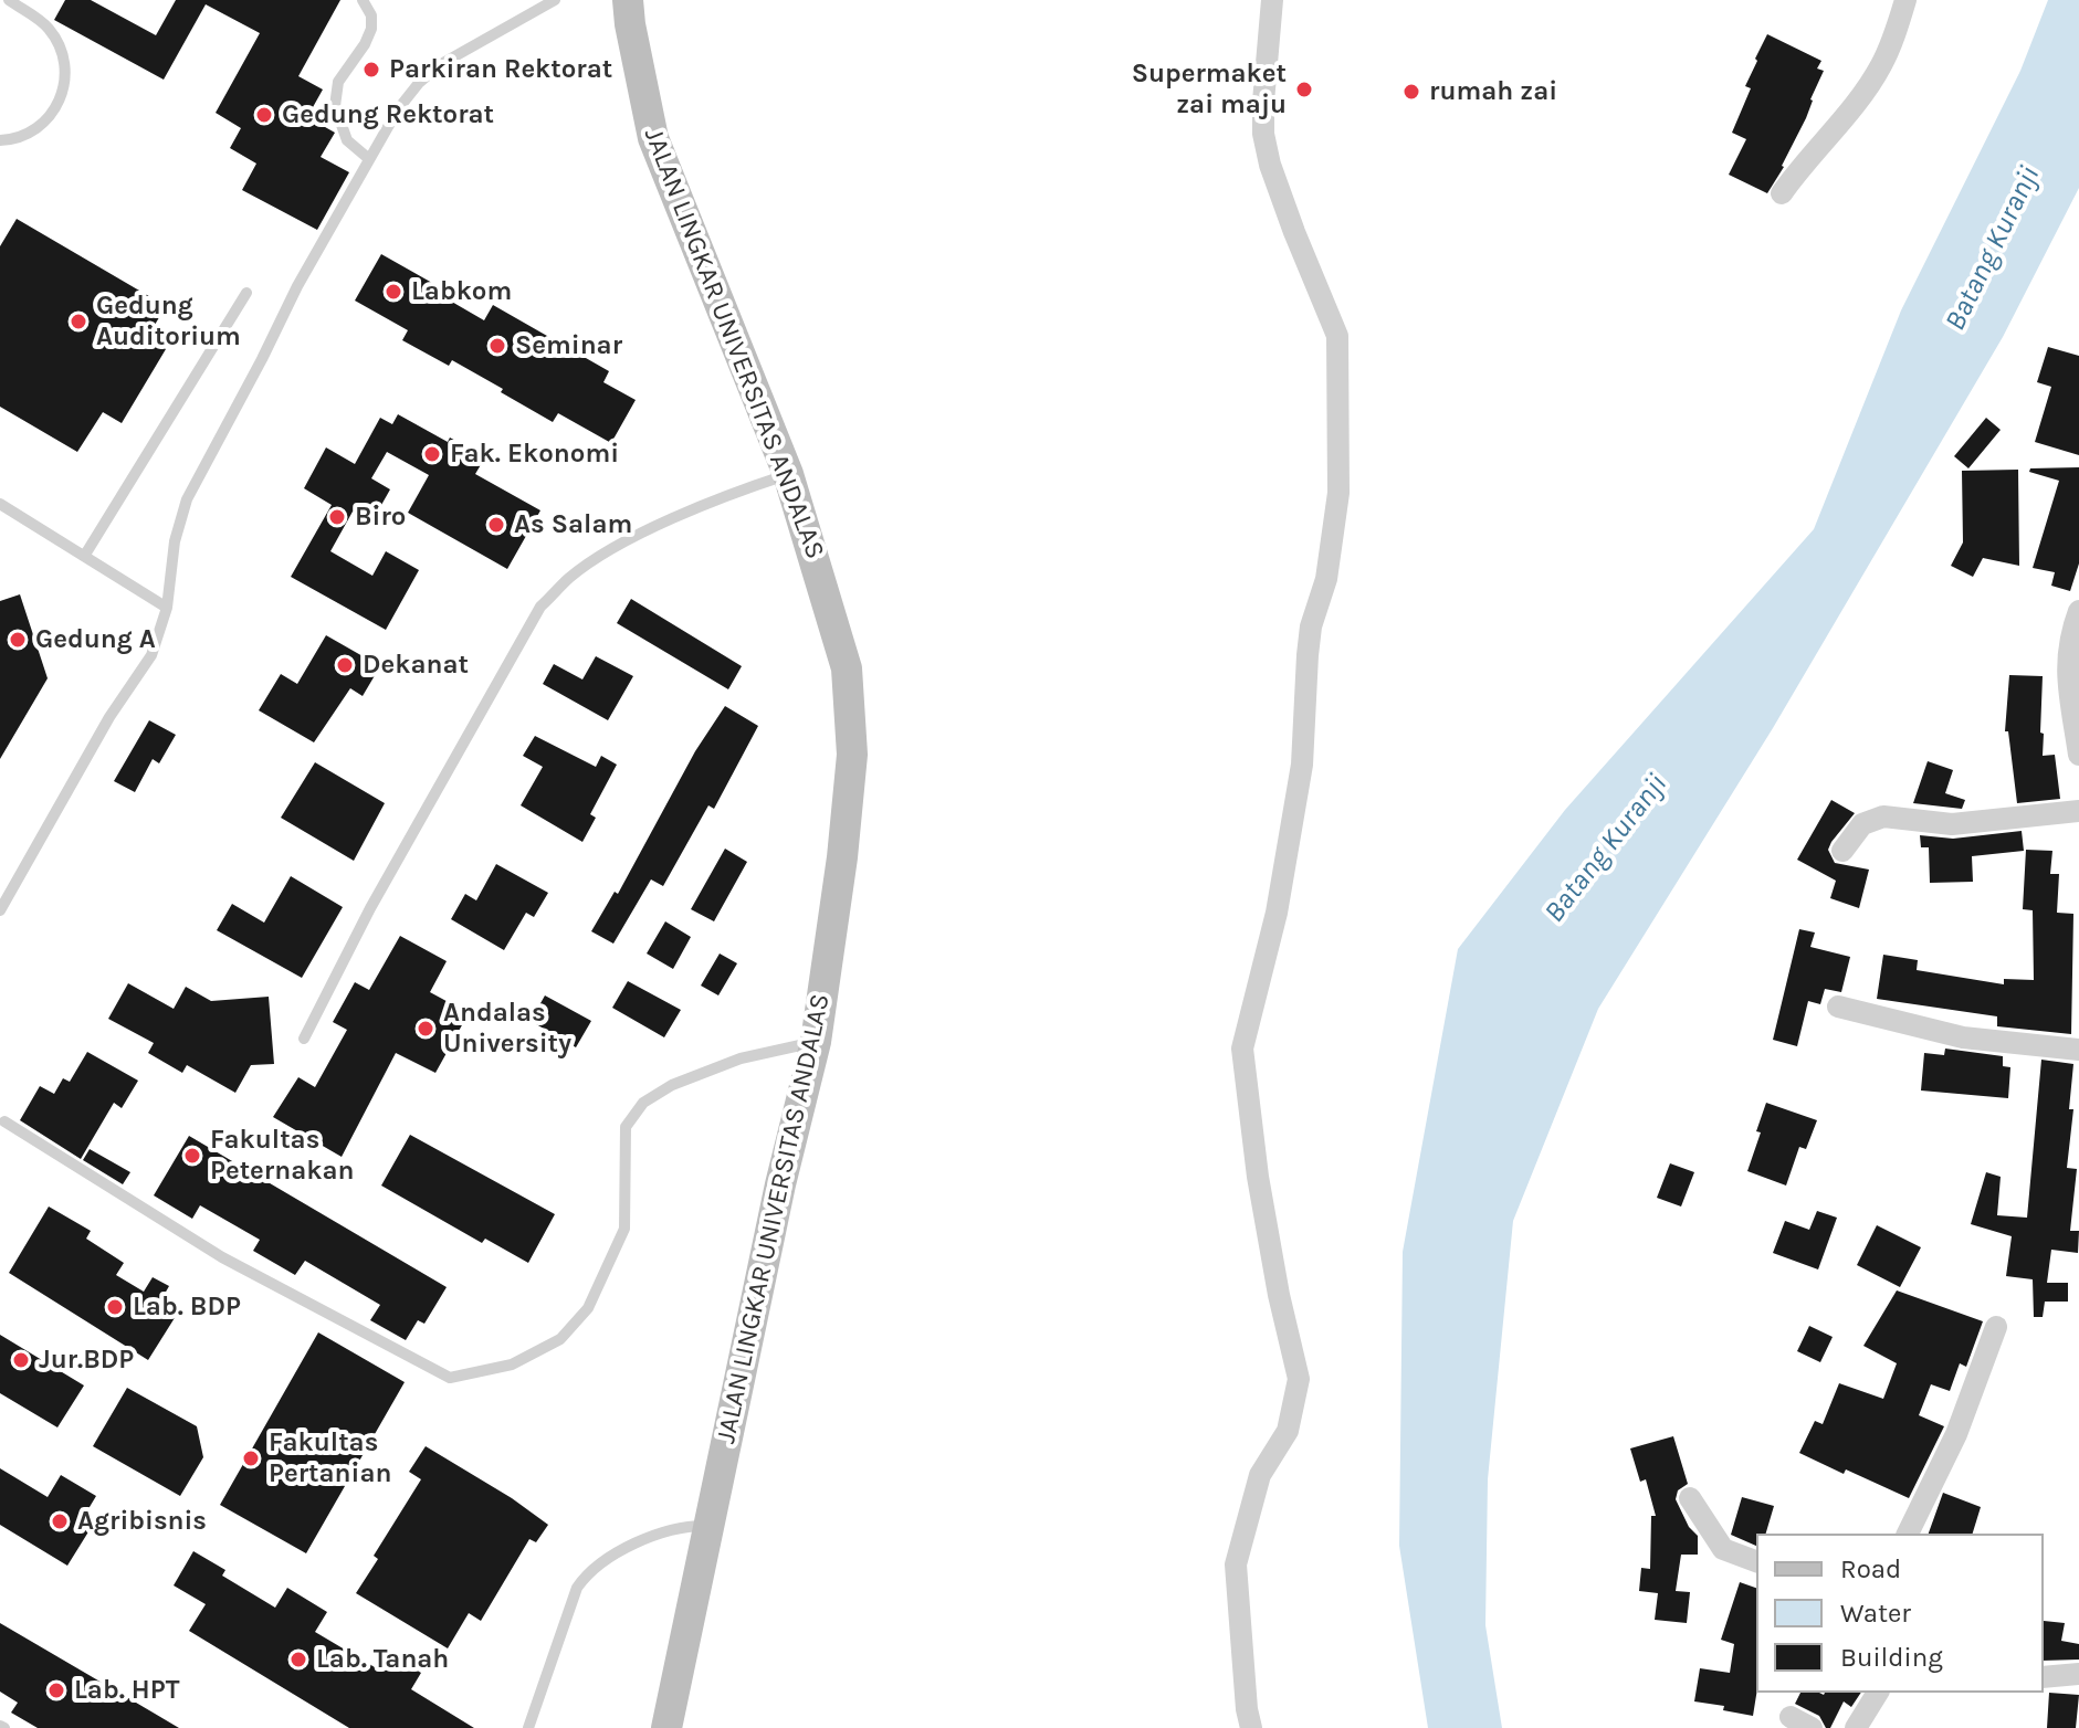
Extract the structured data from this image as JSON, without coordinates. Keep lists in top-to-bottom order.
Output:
{
  "streets": {
    "street": ["JALAN LINGKAR UNIVERSITAS ANDALAS"]
  },
  "water": ["Batang Kuranji"],
  "places": [
    "Parkiran Rektorat",
    "Supermaket zai maju",
    "rumah zai",
    "Gedung Rektorat",
    "Labkom",
    "Gedung Auditorium",
    "Seminar",
    "Fak. Ekonomi",
    "Biro",
    "As Salam",
    "Gedung A",
    "Dekanat",
    "Andalas University",
    "Fakultas Peternakan",
    "Lab. BDP",
    "Jur.BDP",
    "Fakultas Pertanian",
    "Agribisnis",
    "Lab. Tanah",
    "Lab. HPT"
  ],
  "legend": ["Road", "Water", "Building"]
}
